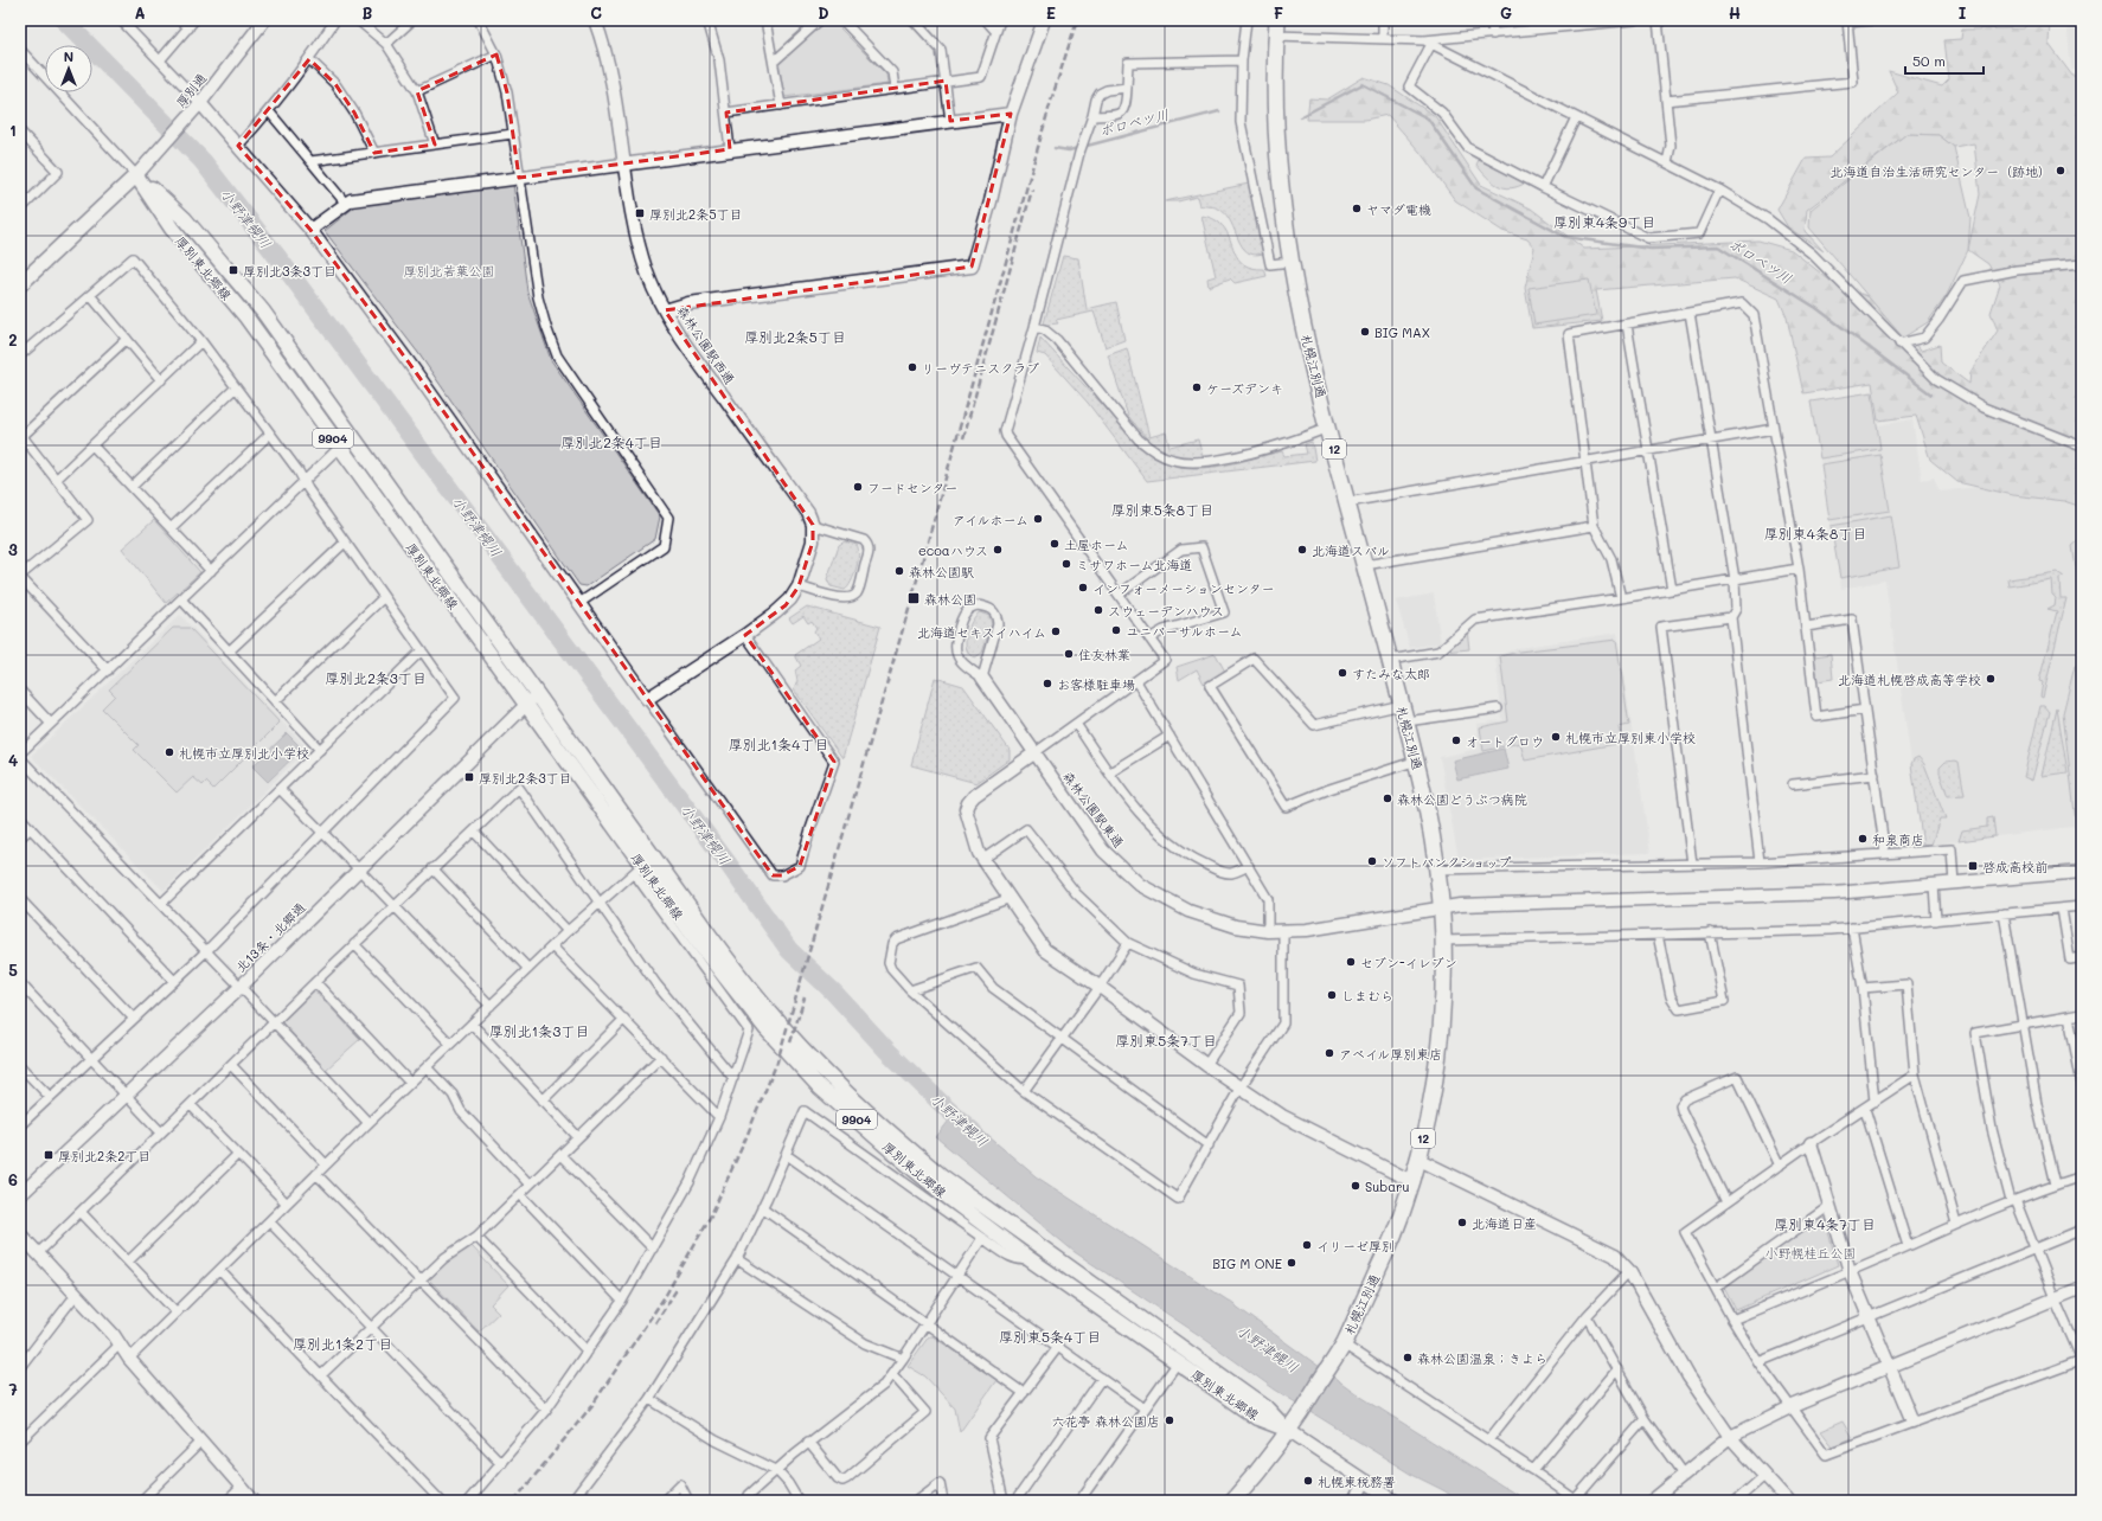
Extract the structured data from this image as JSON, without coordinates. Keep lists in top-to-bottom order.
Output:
{
  "streets": {
    "highway": ["札幌江別通", "12"],
    "main road": ["厚別東北郷線", "9904"],
    "street": [
      "厚別通",
      "森林公園駅西通",
      "森林公園駅東通",
      "北13条・北郷通"
    ]
  },
  "crossings": [
    ["厚別通", "厚別東北郷線"],
    ["厚別東北郷線", "札幌江別通"],
    ["厚別東北郷線", "北13条・北郷通"],
    ["札幌江別通", "森林公園駅東通"]
  ],
  "districts": [
    "厚別東4条9丁目",
    "厚別北2条5丁目",
    "厚別北2条4丁目",
    "厚別東5条8丁目",
    "厚別東4条8丁目",
    "厚別北2条3丁目",
    "厚別北1条4丁目",
    "厚別北1条3丁目",
    "厚別東5条7丁目",
    "厚別東4条7丁目",
    "厚別東5条4丁目",
    "厚別北1条2丁目"
  ],
  "water": ["ポロベツ川", "小野津幌川"],
  "parks": ["厚別北若葉公園", "小野幌桂丘公園"],
  "places": {
    "other": [
      "北海道自治生活研究センター（跡地）",
      "ヤマダ電機",
      "BIG MAX",
      "リーヴテニスクラブ",
      "ケーズデンキ",
      "フードセンター",
      "アイルホーム",
      "土屋ホーム",
      "ecoaハウス",
      "北海道スバル",
      "ミサワホーム北海道",
      "森林公園駅",
      "インフォーメーションセンター",
      "スウェーデンハウス",
      "ユニバーサルホーム",
      "北海道セキスイハイム",
      "住友林業",
      "すたみな太郎",
      "北海道札幌啓成高等学校",
      "お客様駐車場",
      "札幌市立厚別東小学校",
      "オートグロウ",
      "札幌市立厚別北小学校",
      "森林公園どうぶつ病院",
      "和泉商店",
      "ソフトバンクショップ",
      "セブン-イレブン",
      "しまむら",
      "アベイル厚別東店",
      "Subaru",
      "北海道日産",
      "イリーゼ厚別",
      "BIG M ONE",
      "森林公園温泉；きよら",
      "六花亭 森林公園店",
      "札幌東税務署"
    ],
    "transit": [
      "厚別北2条5丁目",
      "厚別北3条3丁目",
      "森林公園",
      "厚別北2条3丁目",
      "啓成高校前",
      "厚別北2条2丁目"
    ]
  },
  "scale_bar": "50 m",
  "north": "top",
  "grid": {
    "columns": [
      "A",
      "B",
      "C",
      "D",
      "E",
      "F",
      "G",
      "H",
      "I"
    ],
    "rows": [
      "1",
      "2",
      "3",
      "4",
      "5",
      "6",
      "7"
    ]
  }
}
